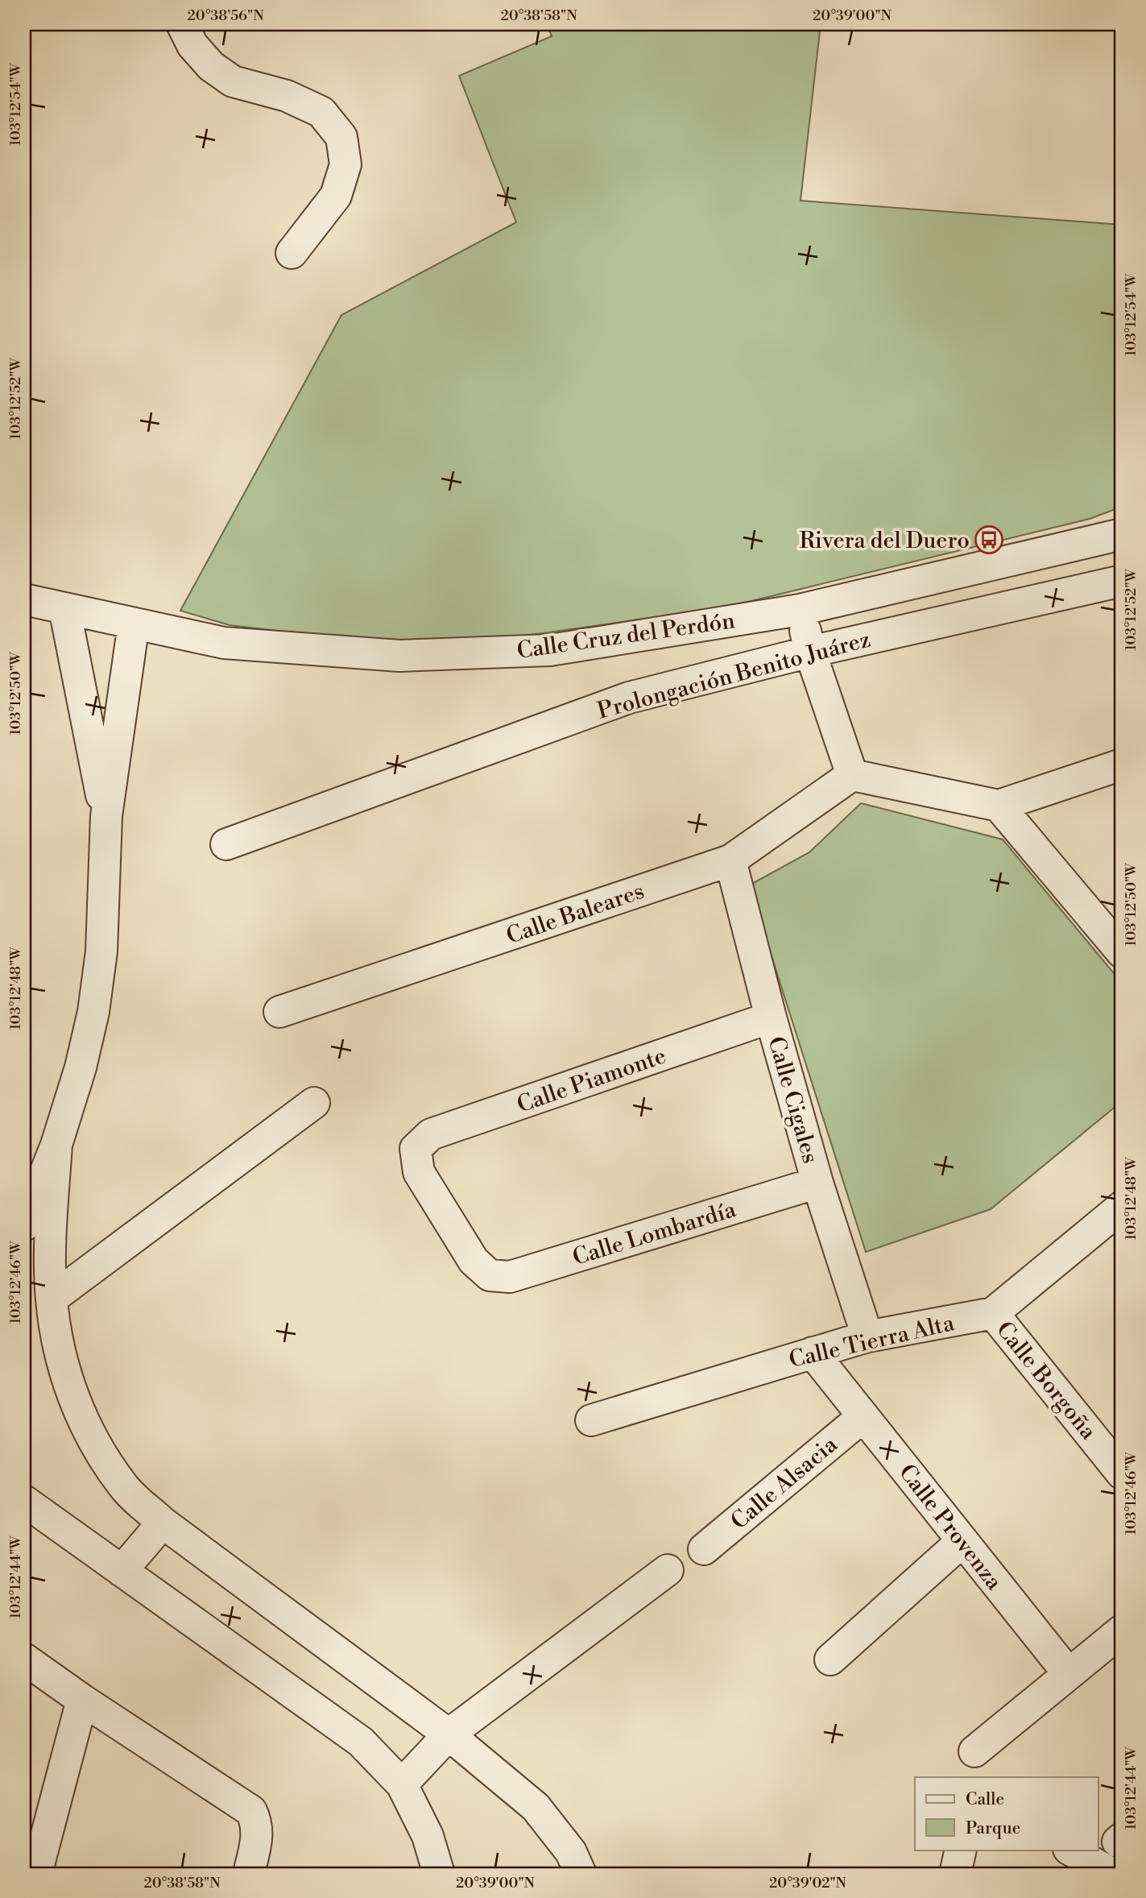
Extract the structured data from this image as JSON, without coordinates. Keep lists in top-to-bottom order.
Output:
{
  "streets": {
    "street": [
      "Calle Cruz del Perdón",
      "Prolongación Benito Juárez",
      "Calle Baleares",
      "Calle Piamonte",
      "Calle Cigales",
      "Calle Lombardía",
      "Calle Tierra Alta",
      "Calle Borgoña",
      "Calle Alsacia",
      "Calle Provenza"
    ]
  },
  "crossings": [
    ["Calle Baleares", "Calle Cigales"],
    ["Calle Piamonte", "Calle Cigales"],
    ["Calle Piamonte", "Calle Lombardía"],
    ["Calle Cigales", "Calle Lombardía"],
    ["Calle Cigales", "Calle Tierra Alta"],
    ["Calle Tierra Alta", "Calle Borgoña"],
    ["Calle Tierra Alta", "Calle Provenza"],
    ["Calle Alsacia", "Calle Provenza"]
  ],
  "places": {
    "bus stop": ["Rivera del Duero"]
  },
  "legend": ["Calle", "Parque"],
  "coordinates": [
    "20°38'56\"N",
    "20°38'58\"N",
    "20°39'00\"N",
    "103°12'54\"W",
    "103°12'52\"W",
    "103°12'50\"W",
    "103°12'48\"W",
    "103°12'46\"W",
    "103°12'44\"W",
    "20°39'02\"N"
  ]
}
